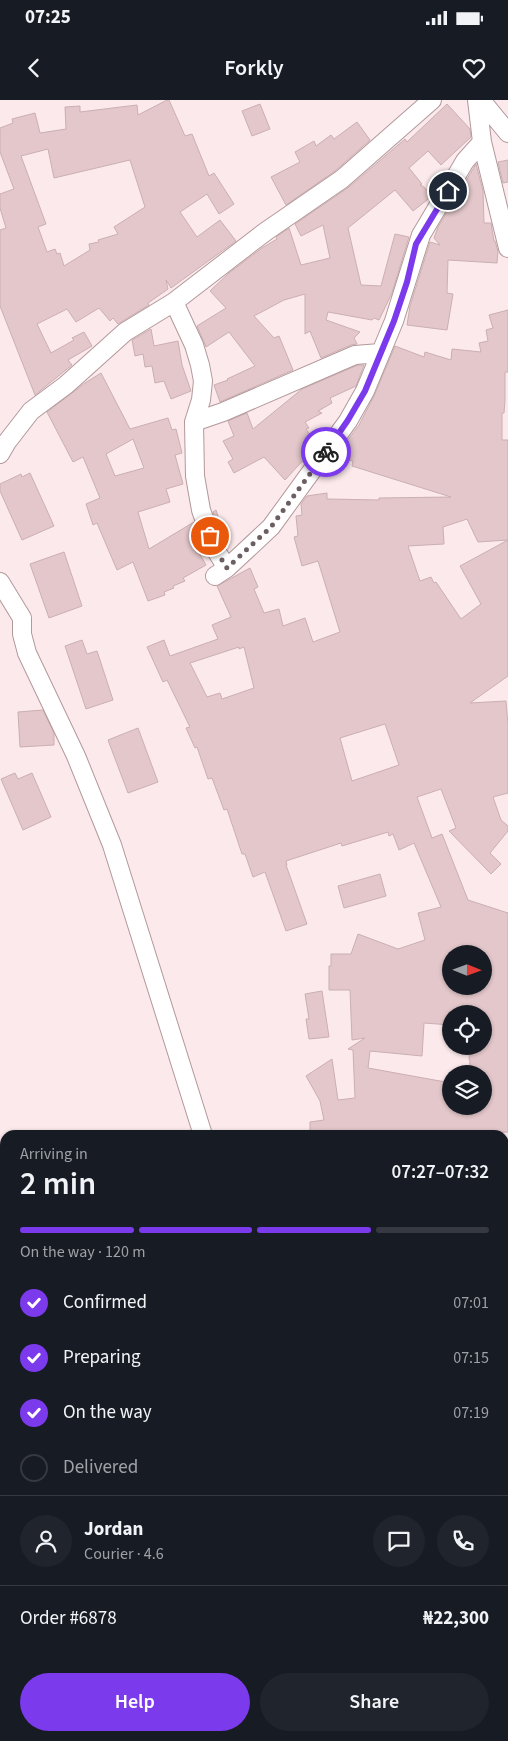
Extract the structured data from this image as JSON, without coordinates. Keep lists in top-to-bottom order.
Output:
{
  "north": "right",
  "page": {
    "status": "07:25",
    "header": "Forkly",
    "heading": ["2 min", "Arriving in", "07:27–07:32"],
    "panel": [
      "Jordan",
      "Courier · 4.6",
      "Order #6878",
      "₦22,300"
    ],
    "bar": "On the way · 120 m",
    "list": [
      ["Confirmed", "07:01"],
      ["Preparing", "07:15"],
      ["On the way", "07:19"],
      "Delivered"
    ],
    "buttons": ["Help", "Share"]
  }
}
